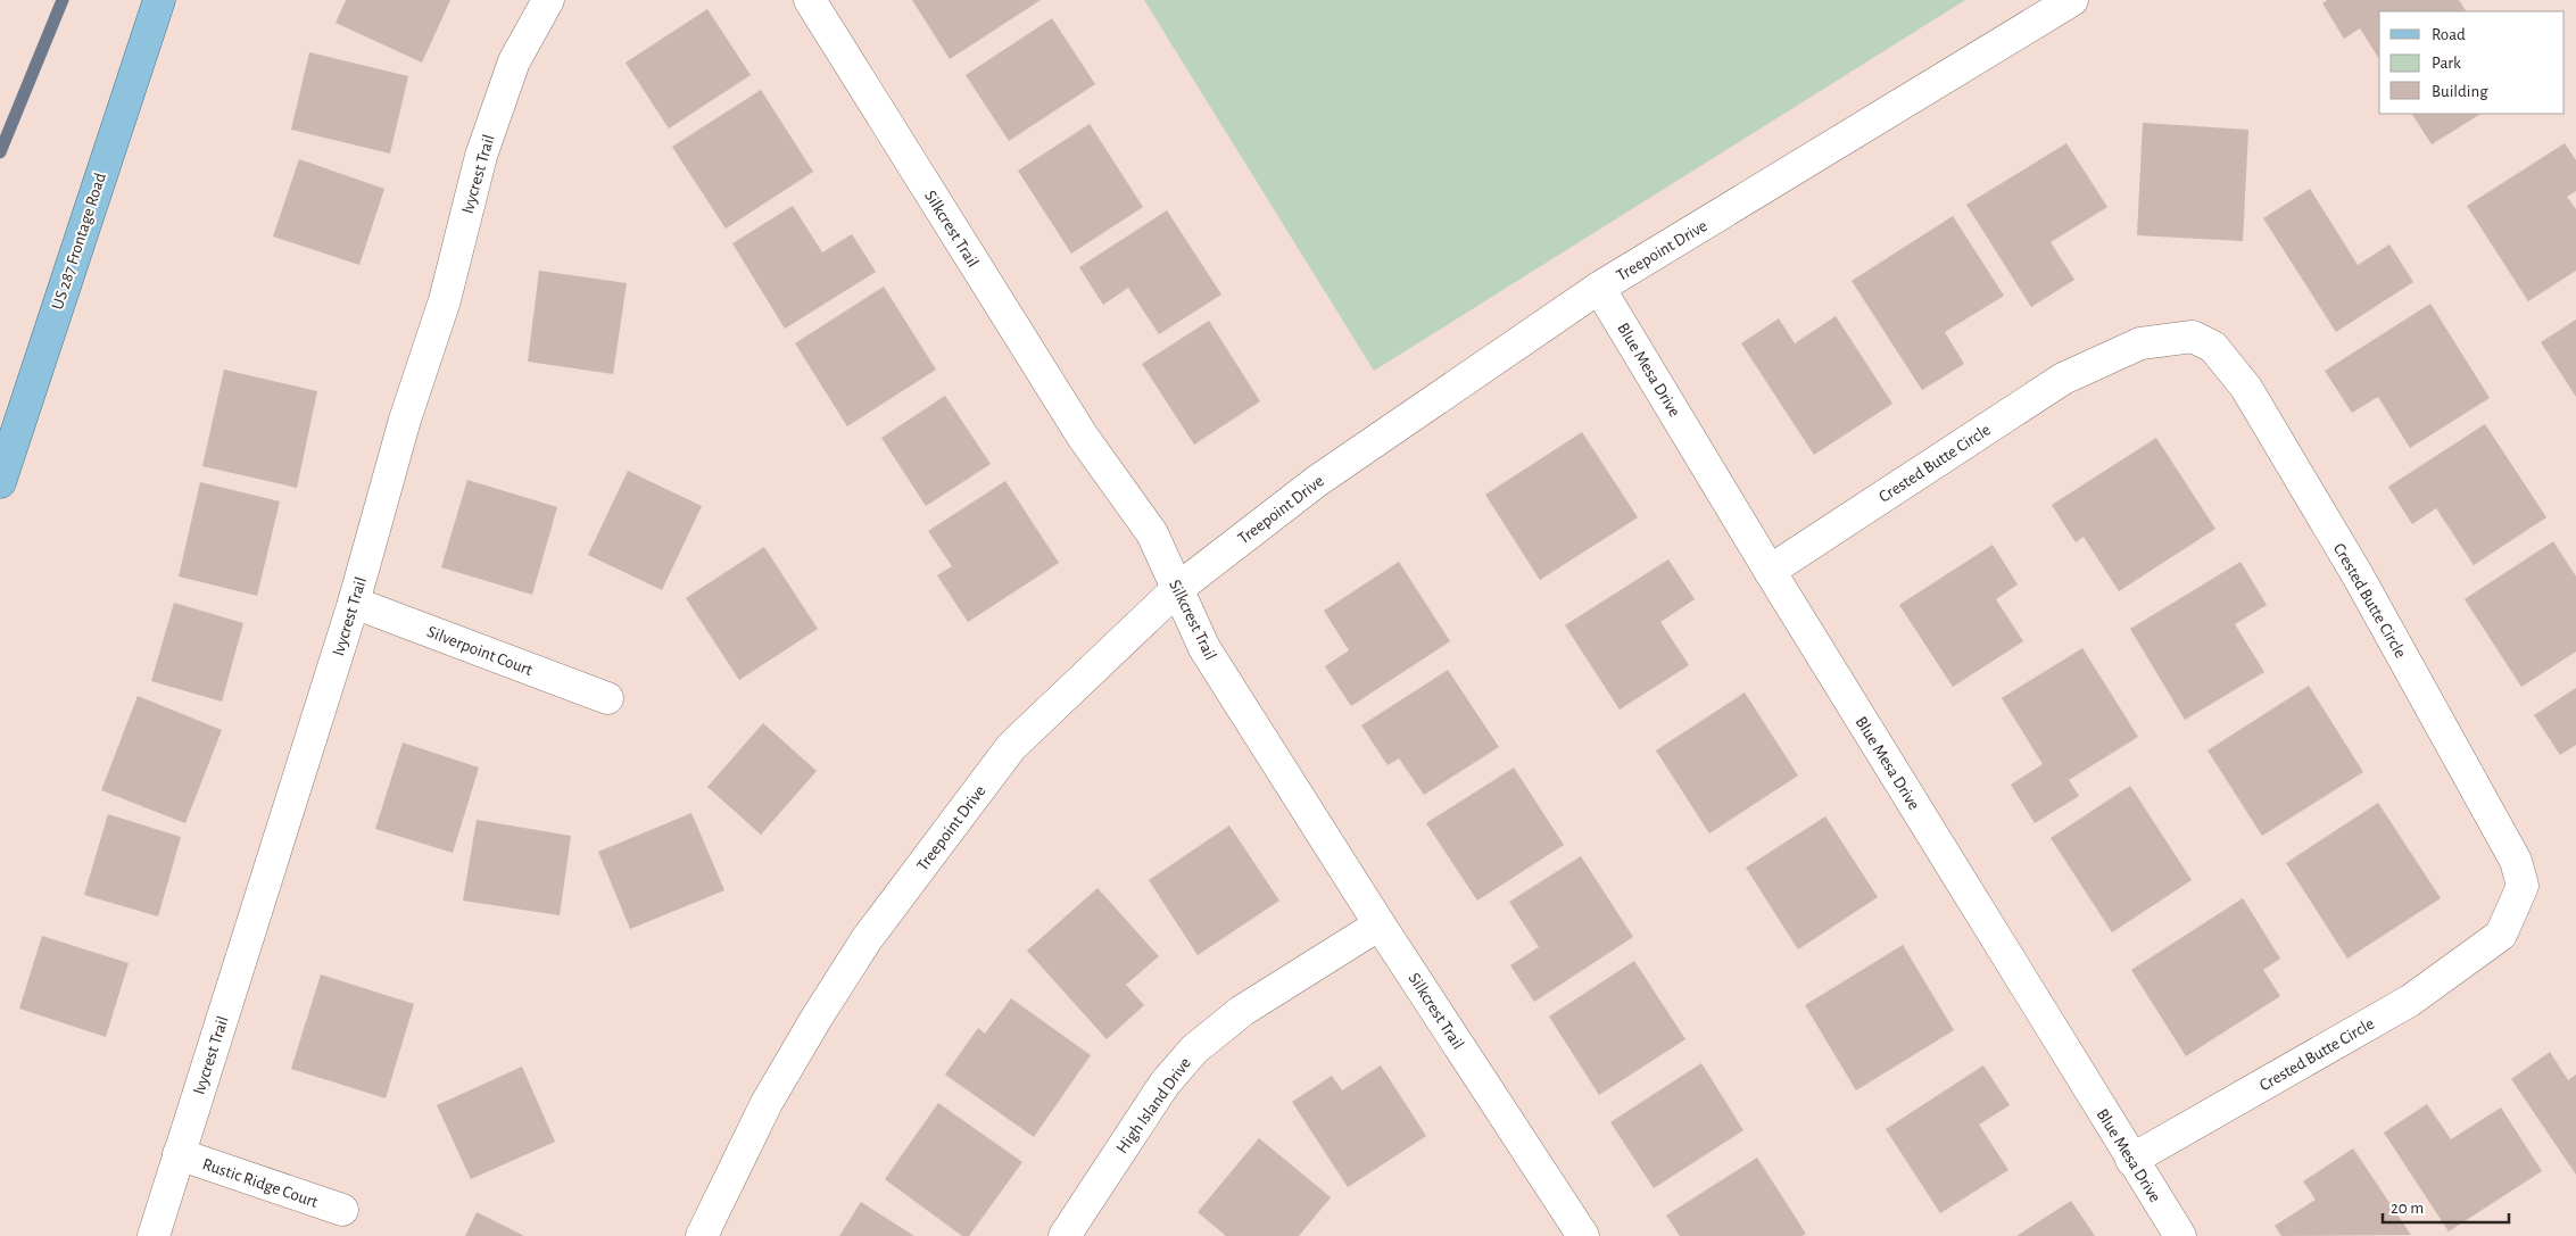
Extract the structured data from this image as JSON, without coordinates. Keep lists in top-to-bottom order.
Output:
{
  "streets": {
    "main road": ["US 287 Frontage Road"],
    "street": [
      "Ivycrest Trail",
      "Silkcrest Trail",
      "Treepoint Drive",
      "Blue Mesa Drive",
      "Crested Butte Circle",
      "Silverpoint Court",
      "High Island Drive",
      "Rustic Ridge Court"
    ]
  },
  "crossings": [
    ["Ivycrest Trail", "Silverpoint Court"],
    ["Ivycrest Trail", "Rustic Ridge Court"],
    ["Silkcrest Trail", "Treepoint Drive"],
    ["Silkcrest Trail", "High Island Drive"],
    ["Treepoint Drive", "Blue Mesa Drive"],
    ["Blue Mesa Drive", "Crested Butte Circle"]
  ],
  "legend": ["Road", "Park", "Building"],
  "scale_bar": "20 m"
}
